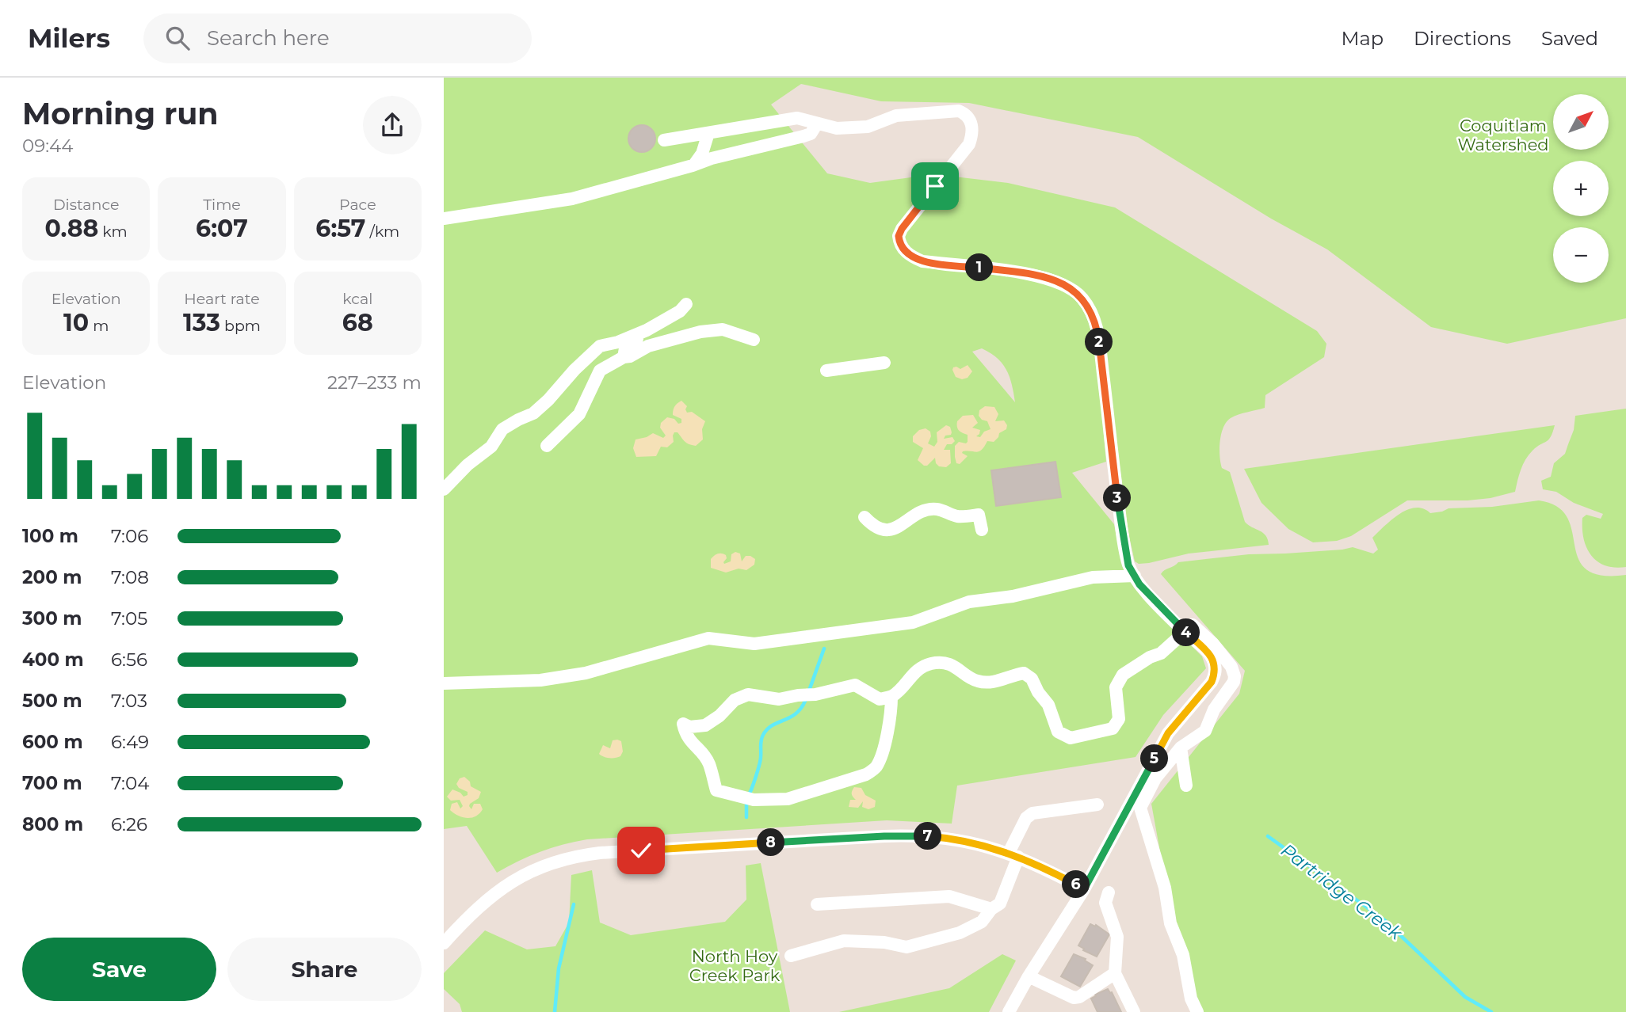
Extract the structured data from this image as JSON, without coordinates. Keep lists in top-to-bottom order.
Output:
{
  "water": ["Partridge Creek"],
  "parks": ["Coquitlam Watershed", "North Hoy Creek Park"],
  "north": "top right",
  "page": {
    "header": "Milers",
    "search": "Search here",
    "nav": ["Map", "Directions", "Saved"],
    "heading": ["Morning run", "09:44"],
    "map_buttons": ["+", "−"],
    "stats": [
      ["Distance", "0.88 km"],
      ["Time", "6:07"],
      ["Pace", "6:57 /km"],
      ["Elevation", "10 m"],
      ["Heart rate", "133 bpm"],
      ["kcal", "68"]
    ],
    "pins": [
      "1",
      "2",
      "3",
      "4",
      "5",
      "7",
      "8",
      "6"
    ],
    "chart": ["Elevation", "227–233 m"],
    "list": [
      {
        "name": "100 m",
        "note": "7:06"
      },
      {
        "name": "200 m",
        "note": "7:08"
      },
      {
        "name": "300 m",
        "note": "7:05"
      },
      {
        "name": "400 m",
        "note": "6:56"
      },
      {
        "name": "500 m",
        "note": "7:03"
      },
      {
        "name": "600 m",
        "note": "6:49"
      },
      {
        "name": "700 m",
        "note": "7:04"
      },
      {
        "name": "800 m",
        "note": "6:26"
      }
    ],
    "buttons": ["Save", "Share"]
  }
}
